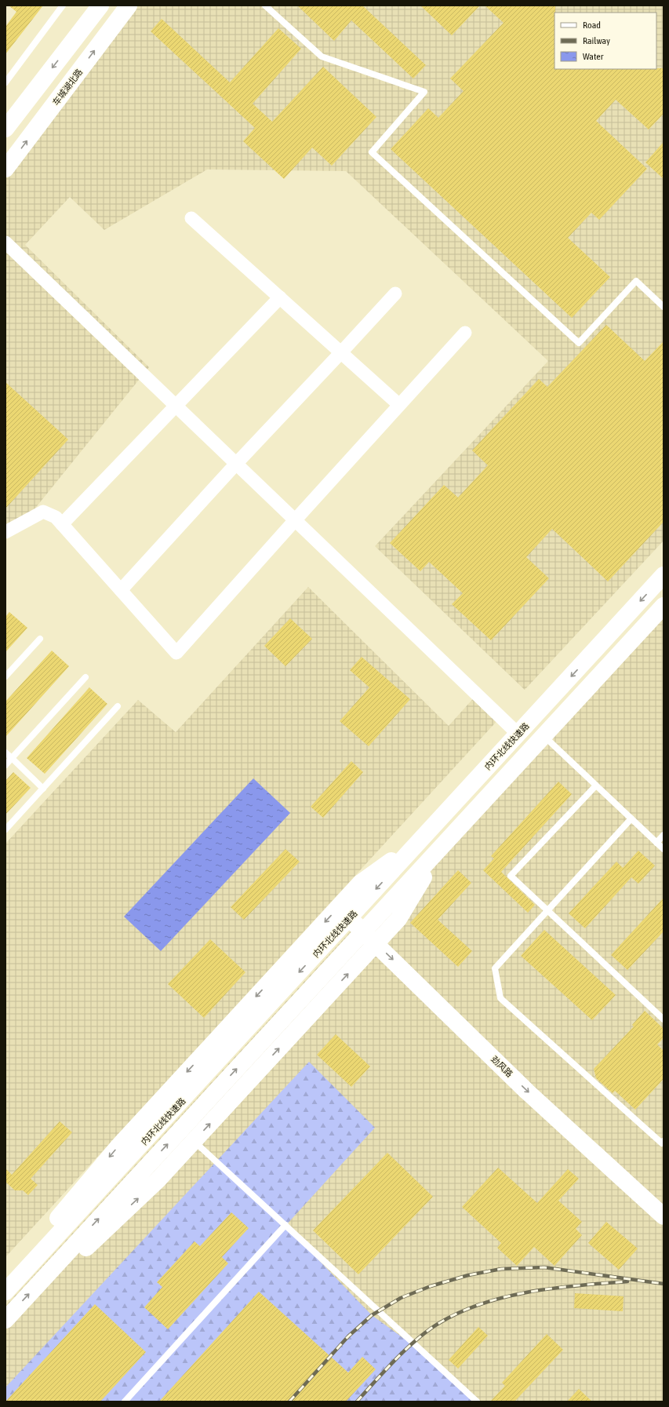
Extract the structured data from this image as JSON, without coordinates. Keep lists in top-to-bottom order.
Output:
{
  "streets": {
    "main road": ["车城湖北路", "内环北线快速路", "劲风路"]
  },
  "legend": ["Road", "Railway", "Water"]
}
